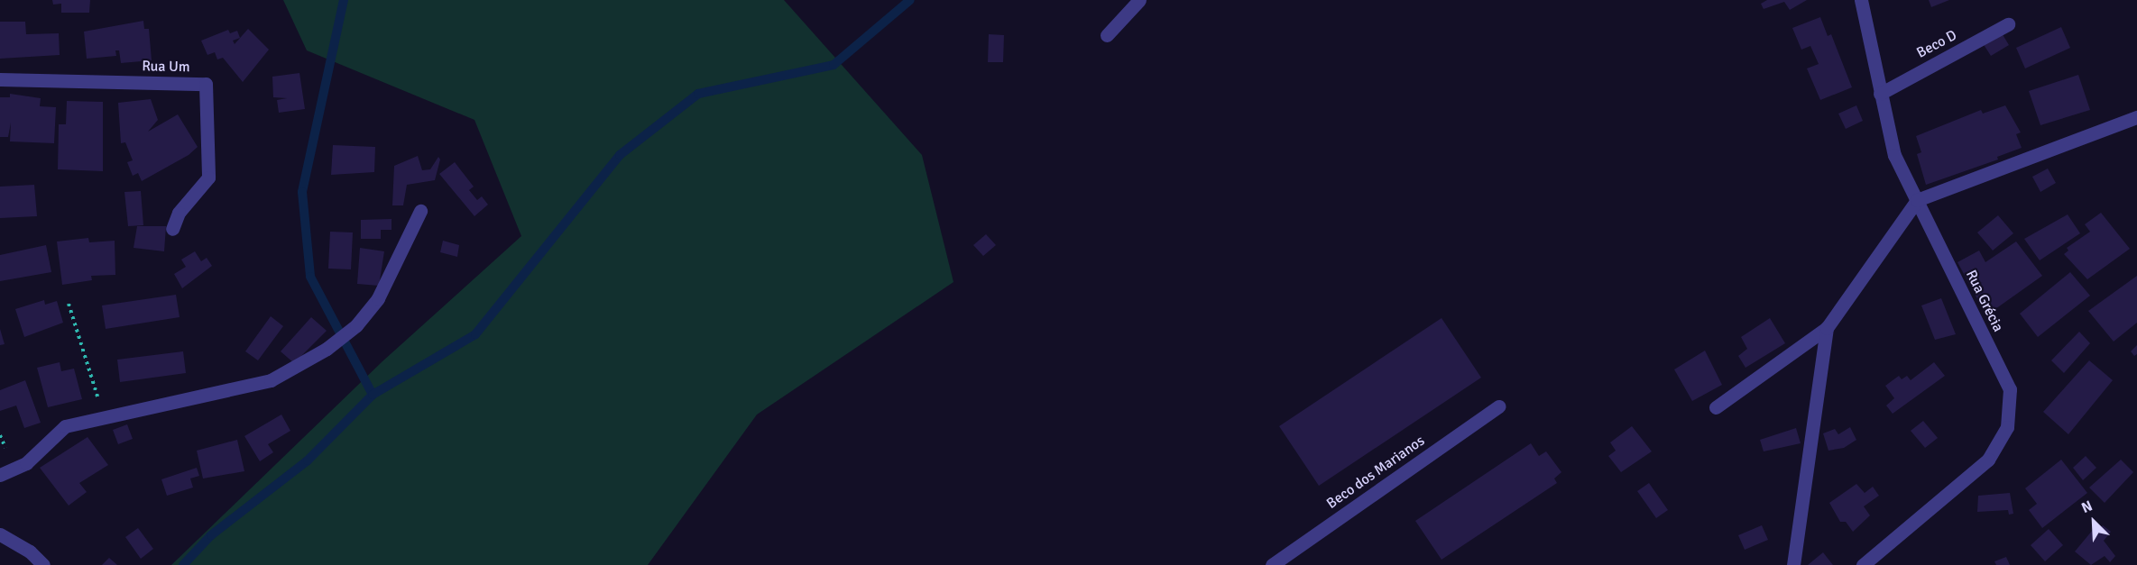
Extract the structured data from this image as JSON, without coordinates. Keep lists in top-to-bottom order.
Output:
{
  "streets": {
    "street": [
      "Beco D",
      "Rua Um",
      "Rua Grécia",
      "Beco dos Marianos"
    ]
  },
  "crossings": [
    ["Beco D", "Rua Grécia"]
  ],
  "north": "top left"
}
